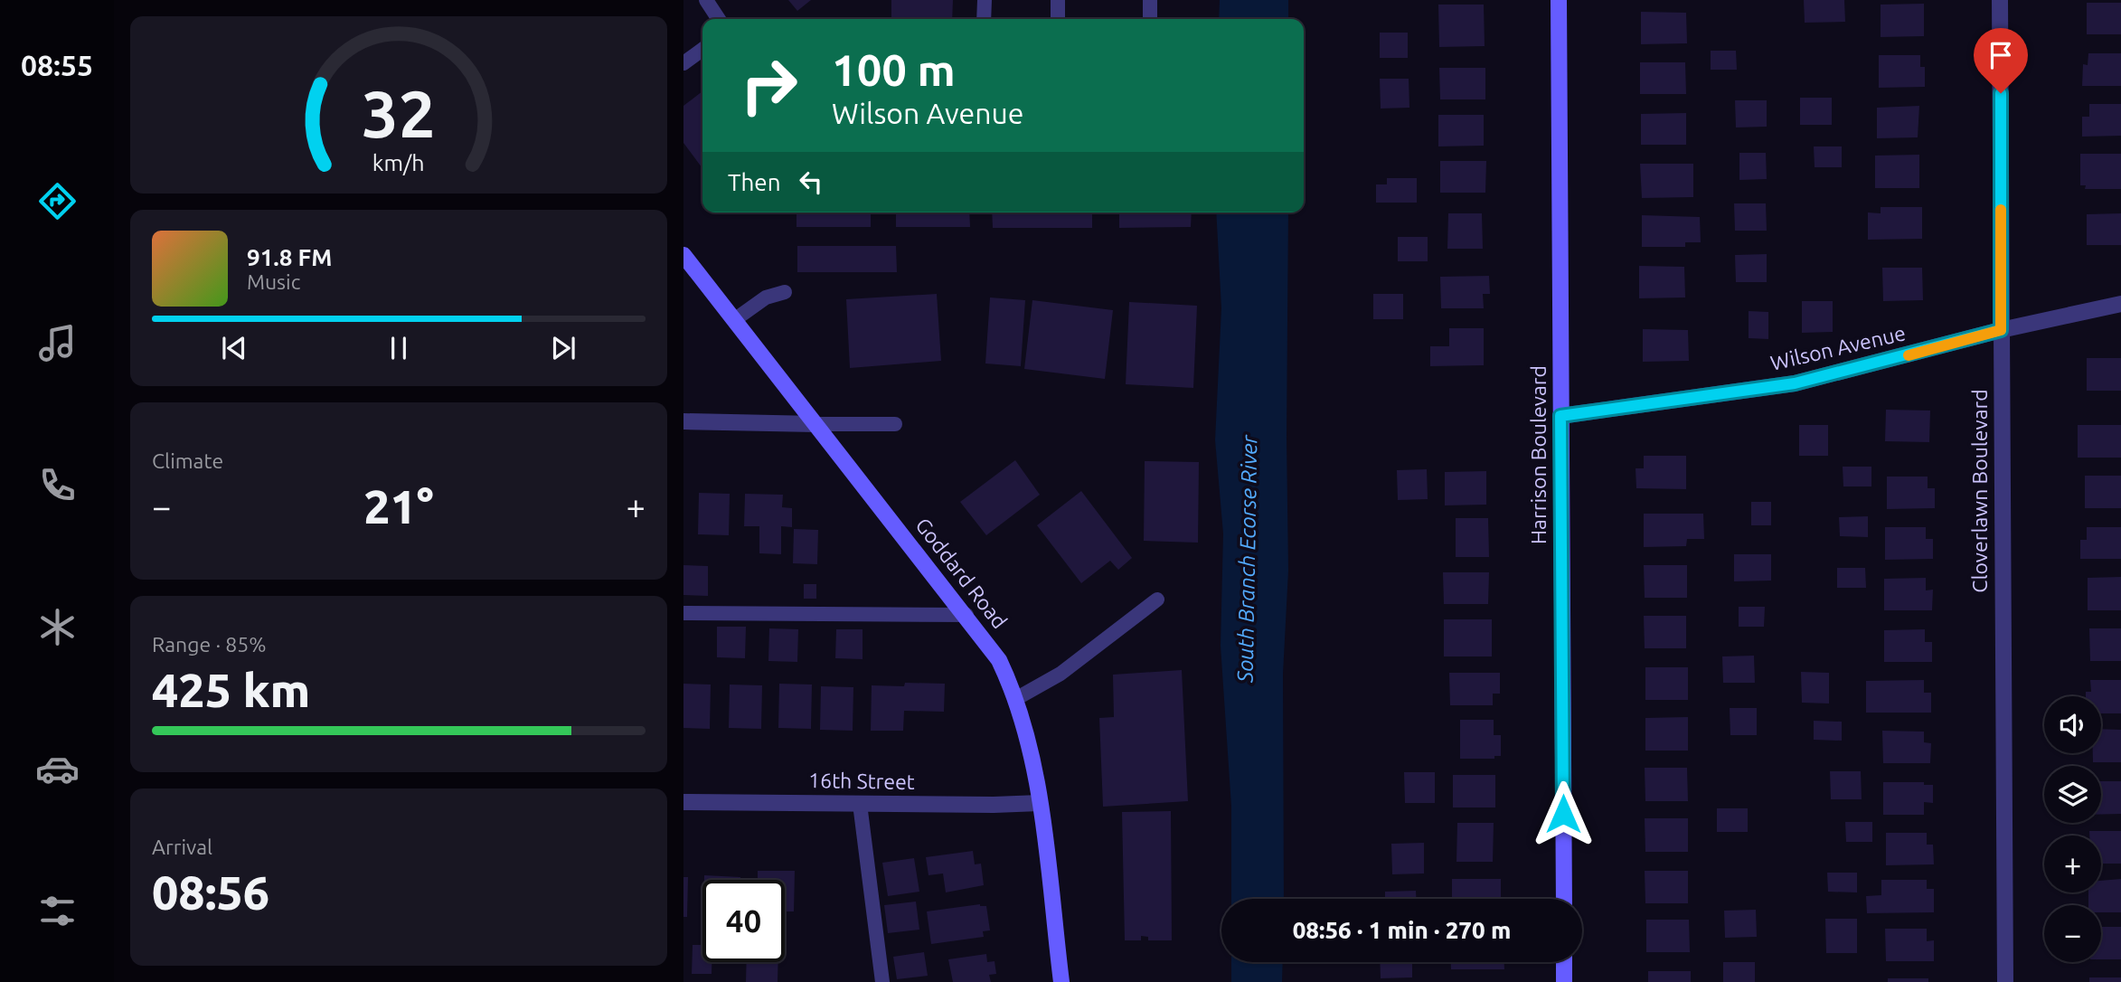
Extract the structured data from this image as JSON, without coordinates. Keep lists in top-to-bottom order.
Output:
{
  "streets": {
    "street": [
      "Wilson Avenue",
      "Harrison Boulevard",
      "Cloverlawn Boulevard",
      "Goddard Road",
      "16th Street"
    ]
  },
  "crossings": [
    ["Wilson Avenue", "Harrison Boulevard"],
    ["Wilson Avenue", "Cloverlawn Boulevard"],
    ["Goddard Road", "16th Street"]
  ],
  "water": ["South Branch Ecorse River"],
  "page": {
    "tabs": "08:55",
    "turn": ["100 m", "Wilson Avenue"],
    "then": "Then",
    "song": ["91.8 FM", "Music"],
    "tile": [
      "Climate",
      ["Range · 85%", "425 km"],
      ["Arrival", "08:56"]
    ],
    "heat": ["−", "21°", "+"],
    "map_buttons": ["+", "−"],
    "limit": "40",
    "trip": "08:56 · 1 min · 270 m",
    "gauge": ["32", "km/h"]
  }
}
